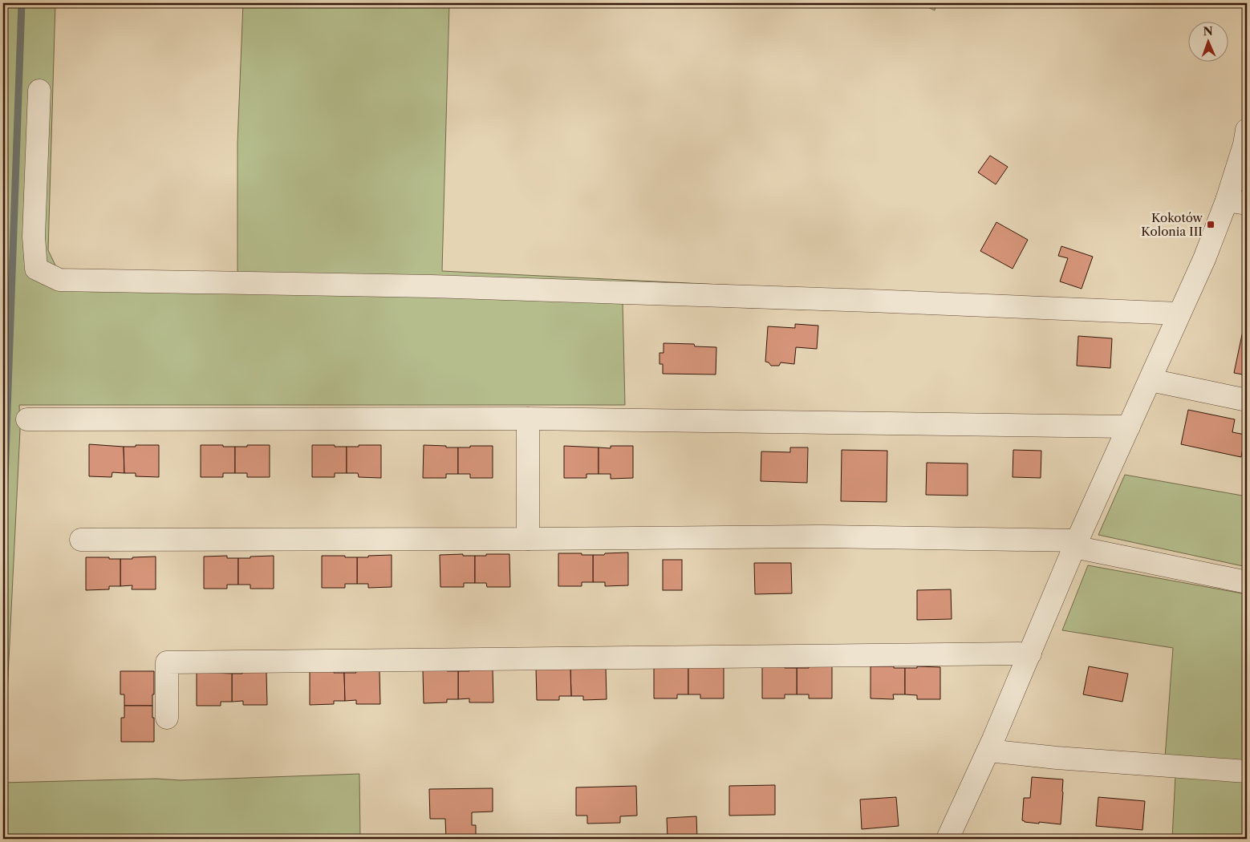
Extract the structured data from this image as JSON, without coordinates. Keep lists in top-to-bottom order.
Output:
{
  "places": {
    "transit": ["Kokotów Kolonia III"]
  },
  "north": "top"
}
